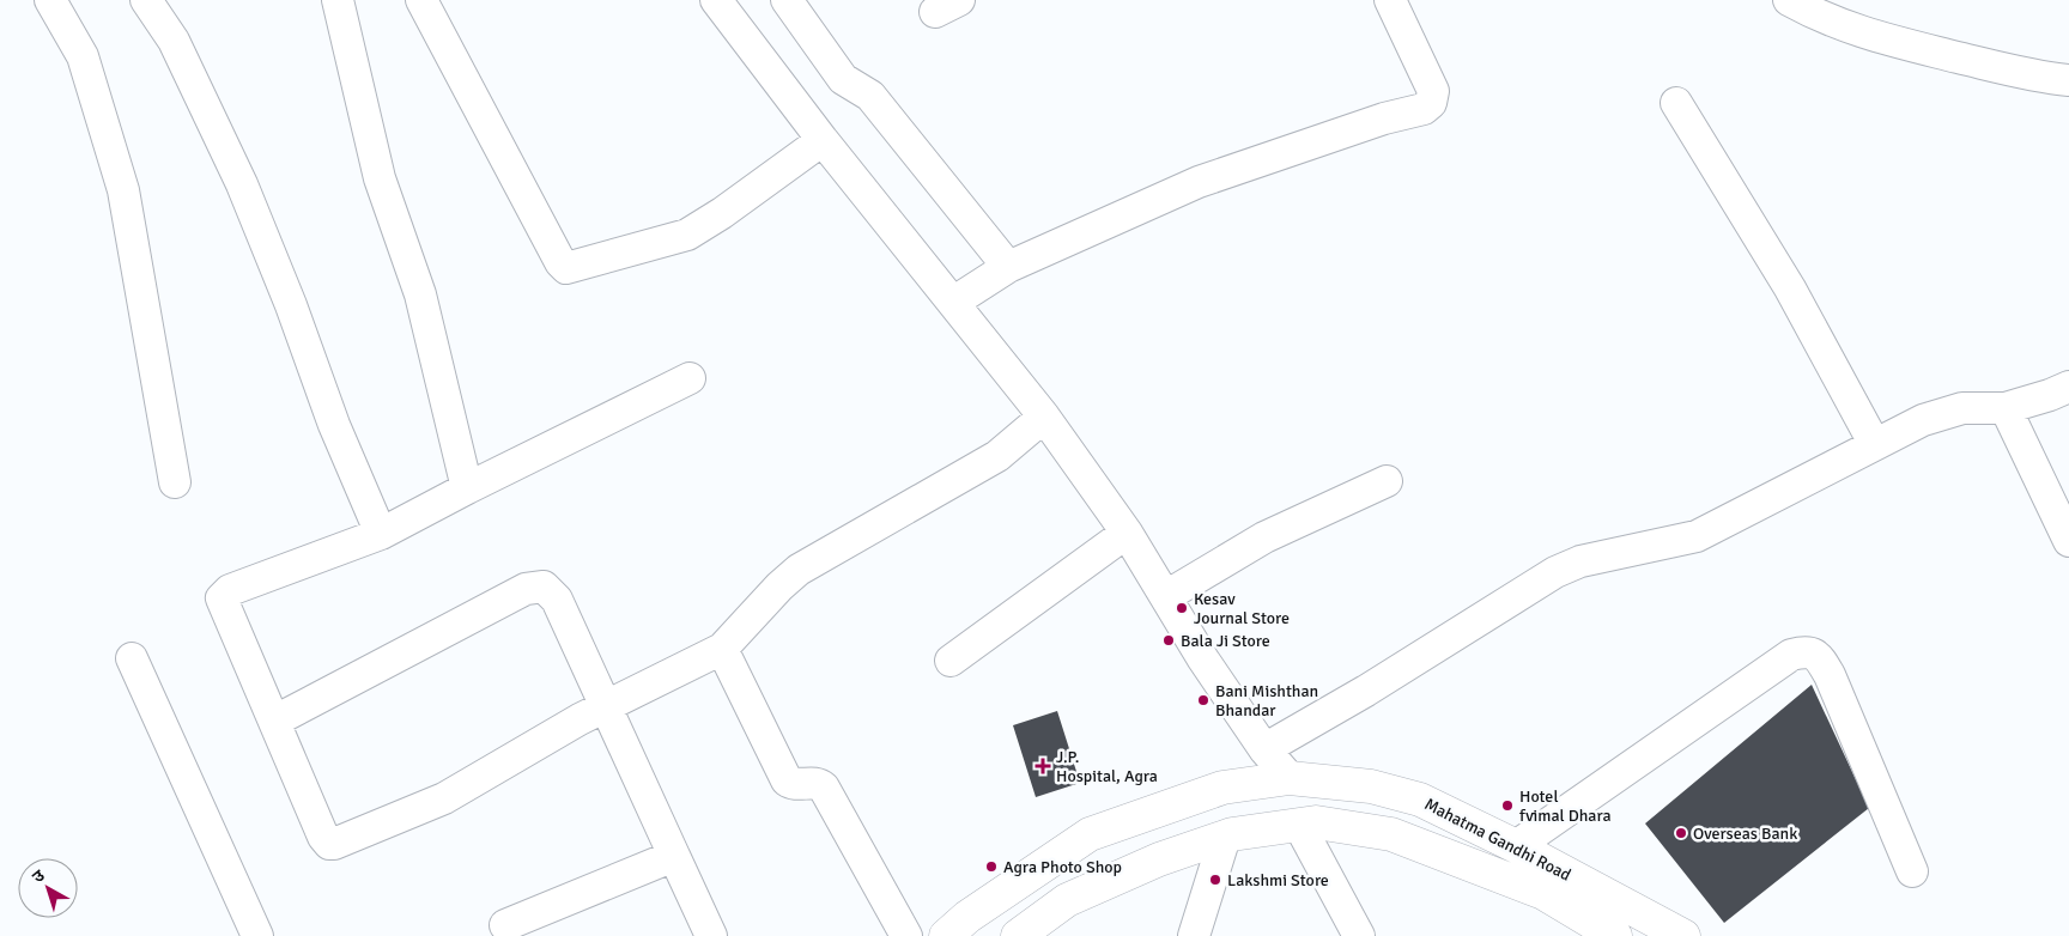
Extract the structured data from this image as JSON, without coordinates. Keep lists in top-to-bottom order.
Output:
{
  "streets": {
    "highway": ["Mahatma Gandhi Road"]
  },
  "places": {
    "other": [
      "Kesav Journal Store",
      "Bala Ji Store",
      "Bani Mishthan Bhandar",
      "Hotel fvimal Dhara",
      "Overseas Bank",
      "Agra Photo Shop",
      "Lakshmi Store"
    ],
    "health": ["J.P. Hospital, Agra"]
  },
  "north": "top left"
}
